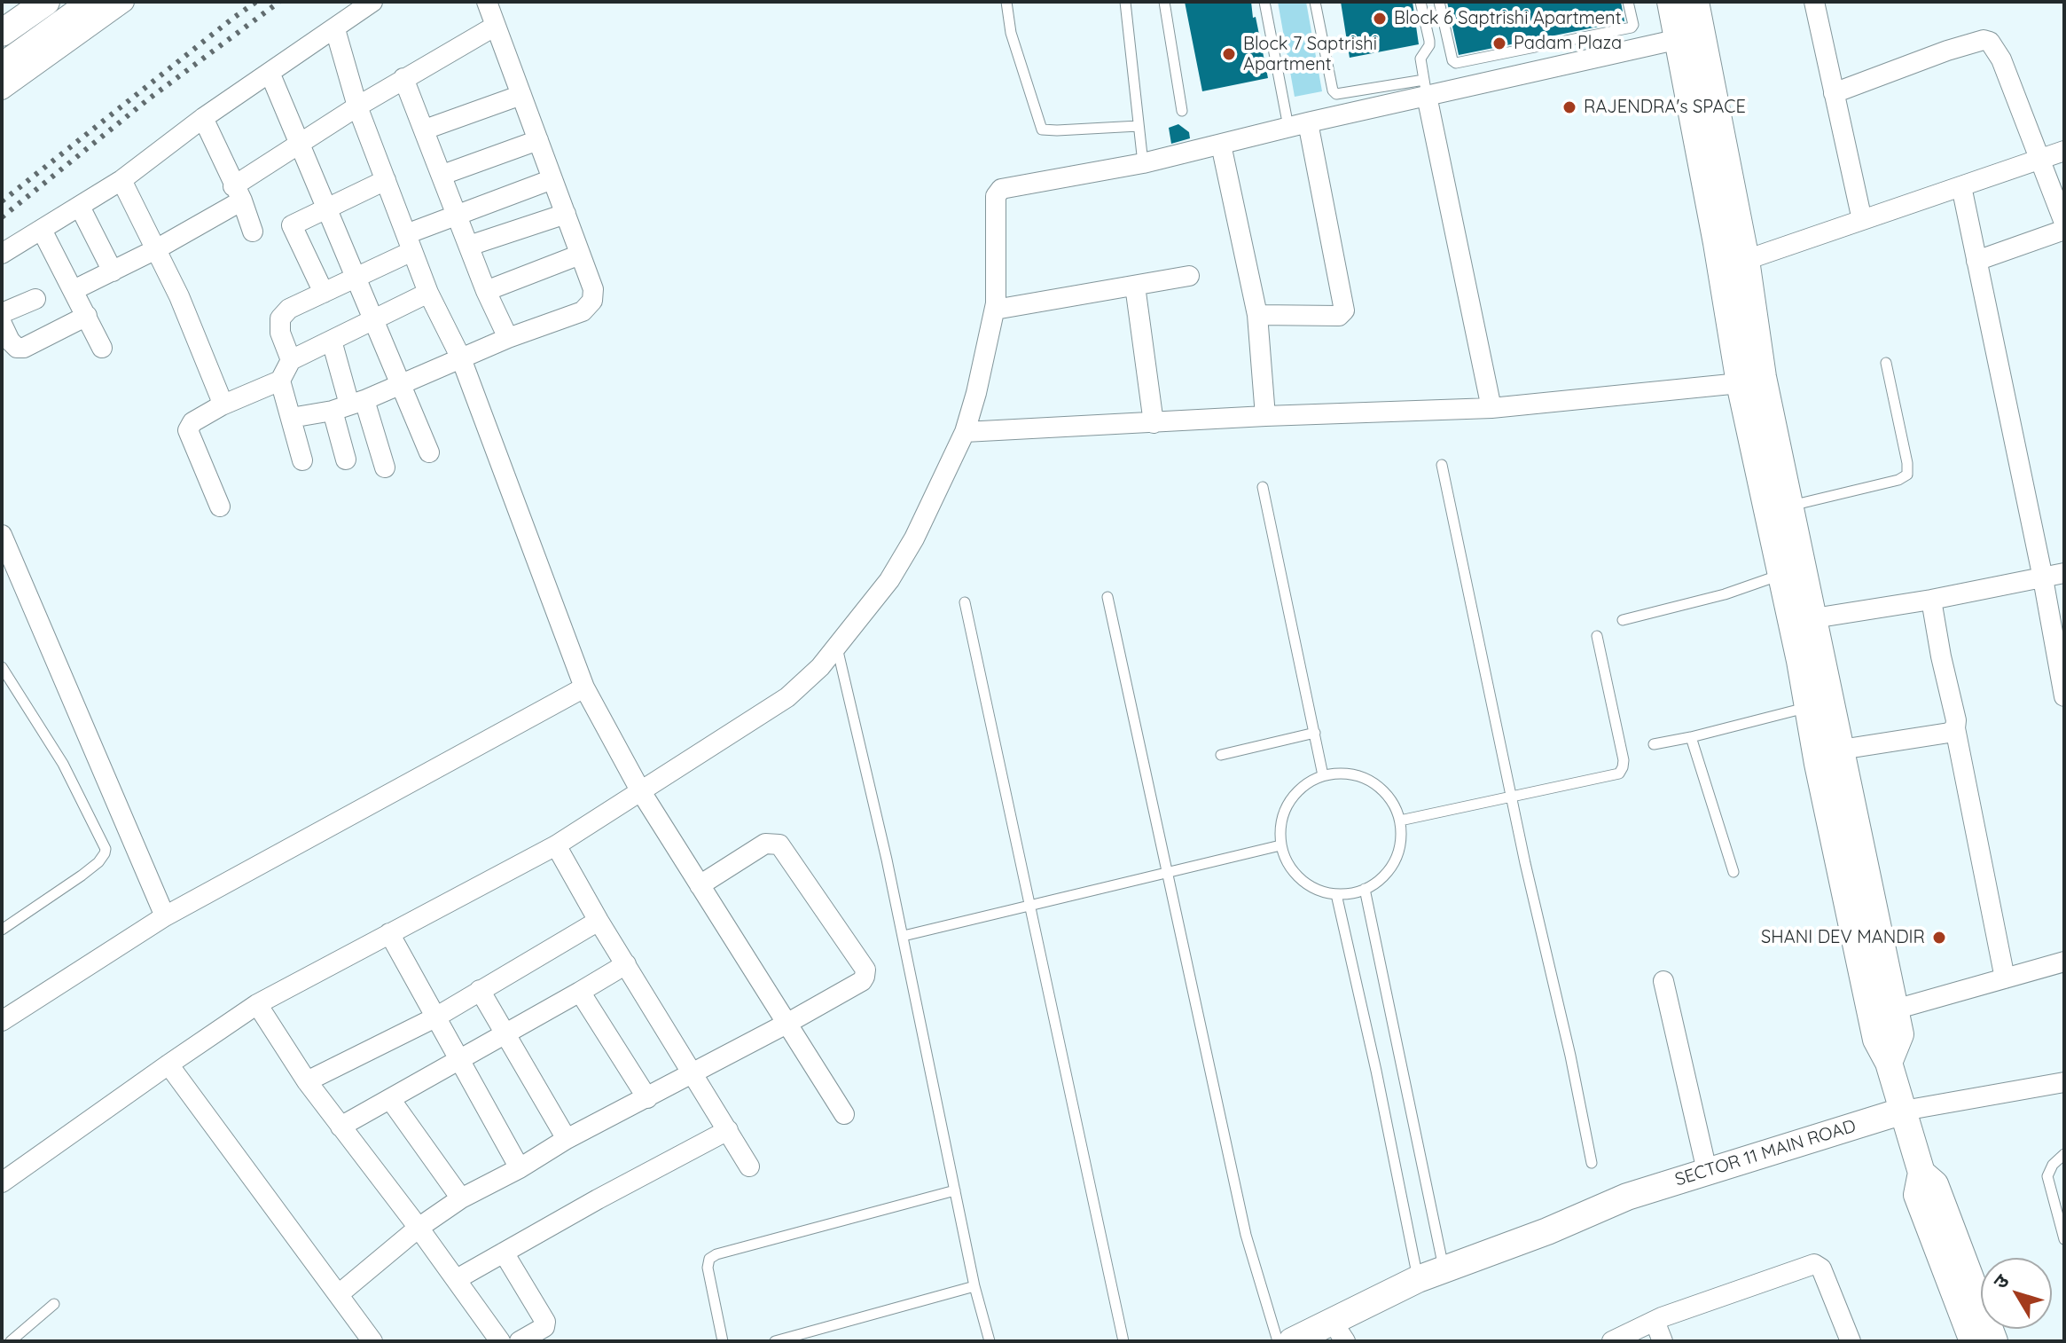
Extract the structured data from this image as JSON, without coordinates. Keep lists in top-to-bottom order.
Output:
{
  "streets": {
    "street": ["SECTOR 11 MAIN ROAD"]
  },
  "places": [
    "Block 6 Saptrishi Apartment",
    "Padam Plaza",
    "Block 7 Saptrishi Apartment",
    "RAJENDRA's SPACE",
    "SHANI DEV MANDIR"
  ],
  "north": "top left"
}
